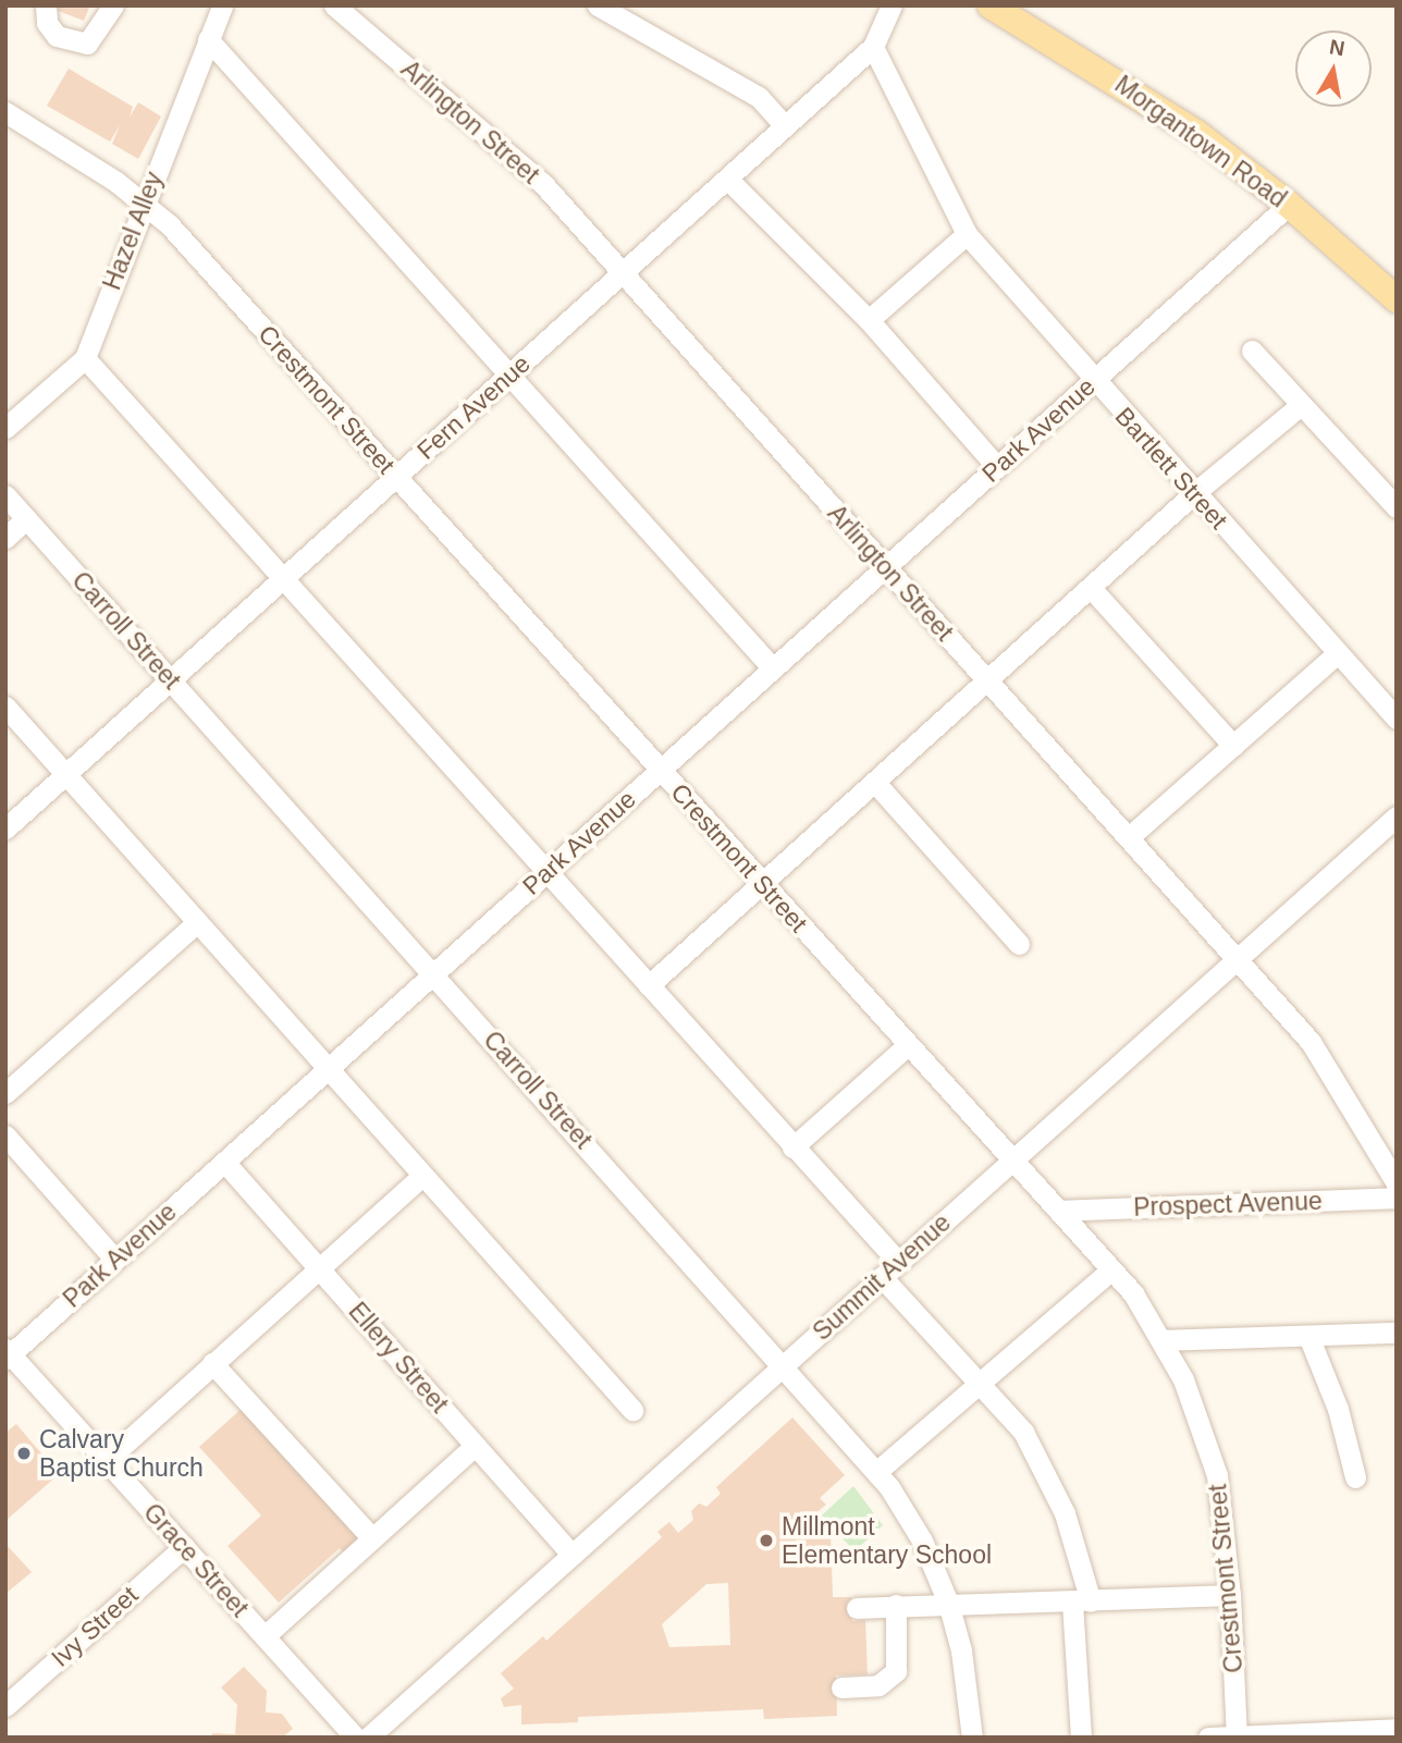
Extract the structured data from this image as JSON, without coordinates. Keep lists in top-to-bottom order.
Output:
{
  "streets": {
    "main road": ["Morgantown Road"],
    "street": [
      "Arlington Street",
      "Hazel Alley",
      "Crestmont Street",
      "Fern Avenue",
      "Park Avenue",
      "Bartlett Street",
      "Carroll Street",
      "Prospect Avenue",
      "Summit Avenue",
      "Ellery Street",
      "Grace Street",
      "Ivy Street"
    ]
  },
  "crossings": [
    ["Arlington Street", "Fern Avenue"],
    ["Arlington Street", "Park Avenue"],
    ["Arlington Street", "Summit Avenue"],
    ["Morgantown Road", "Park Avenue"],
    ["Hazel Alley", "Crestmont Street"],
    ["Crestmont Street", "Fern Avenue"],
    ["Crestmont Street", "Park Avenue"],
    ["Crestmont Street", "Prospect Avenue"],
    ["Crestmont Street", "Summit Avenue"],
    ["Fern Avenue", "Bartlett Street"],
    ["Fern Avenue", "Carroll Street"],
    ["Park Avenue", "Bartlett Street"],
    ["Park Avenue", "Carroll Street"],
    ["Park Avenue", "Ellery Street"],
    ["Park Avenue", "Grace Street"],
    ["Carroll Street", "Summit Avenue"],
    ["Summit Avenue", "Ellery Street"],
    ["Grace Street", "Ivy Street"]
  ],
  "places": ["Calvary Baptist Church", "Millmont Elementary School"],
  "north": "top"
}
